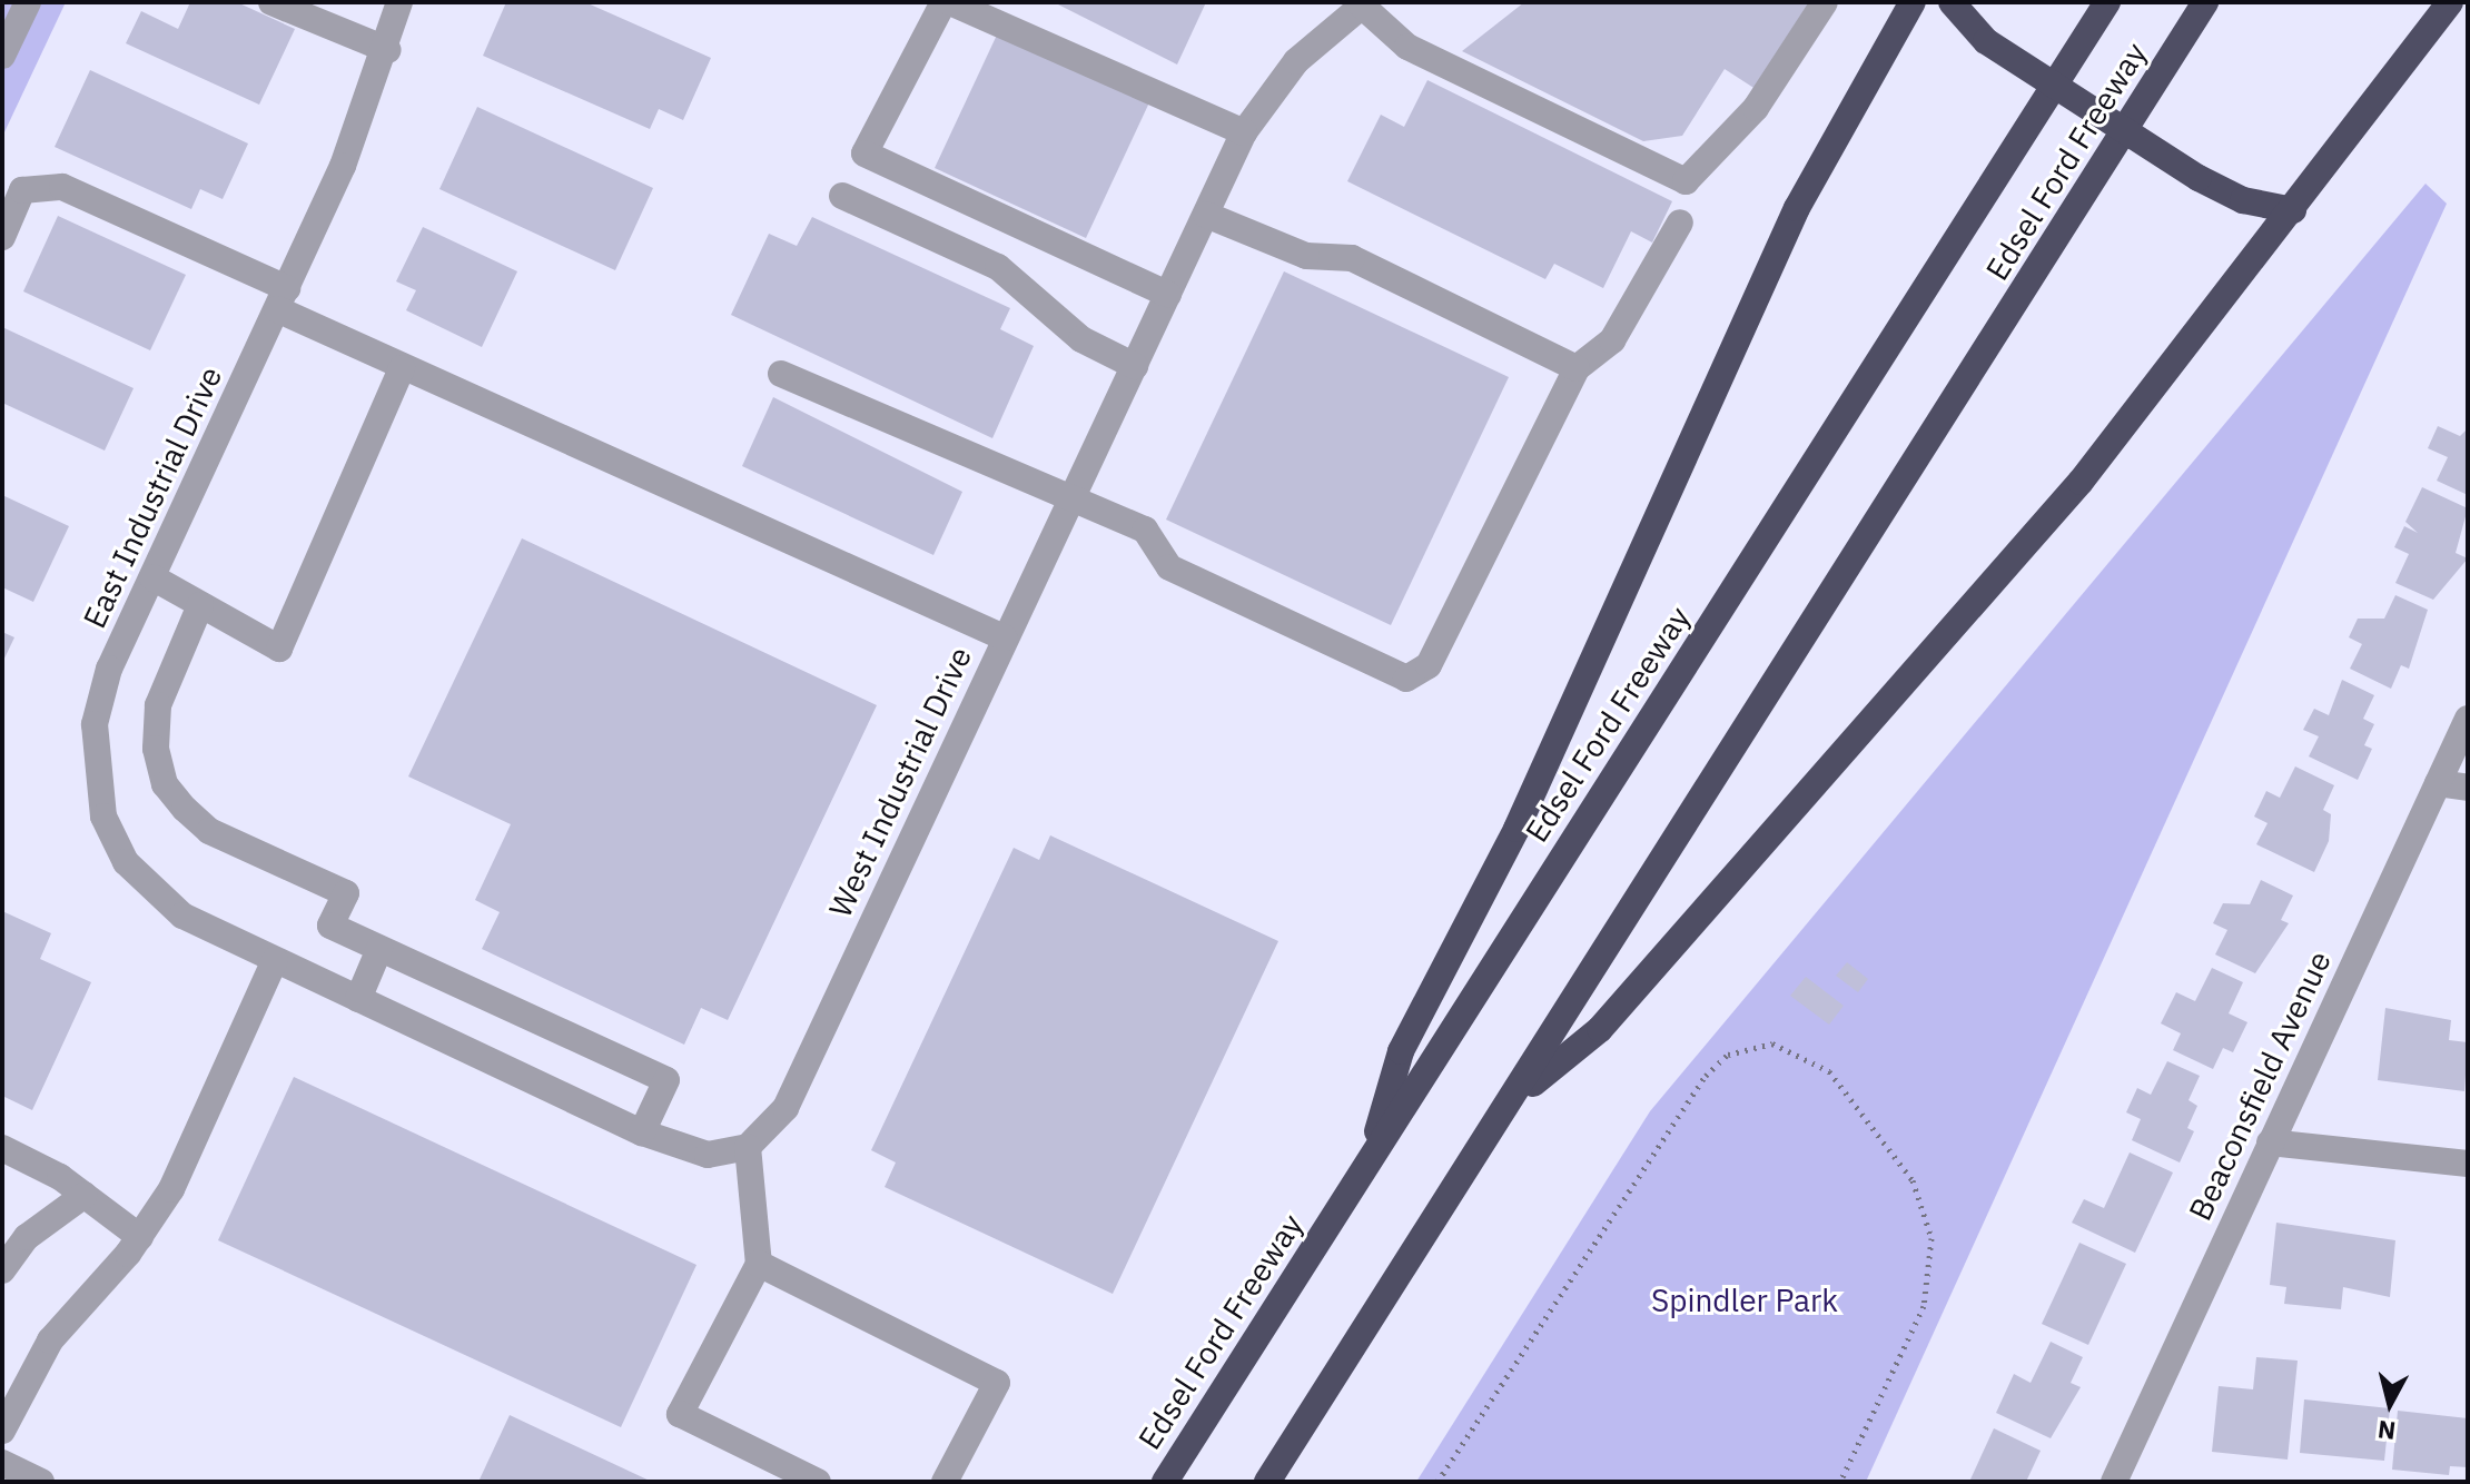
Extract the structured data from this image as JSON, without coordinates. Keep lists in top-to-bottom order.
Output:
{
  "streets": {
    "highway": ["Edsel Ford Freeway"],
    "street": ["East Industrial Drive", "West Industrial Drive", "Beaconsfield Avenue"]
  },
  "parks": ["Spindler Park"],
  "north": "bottom"
}
